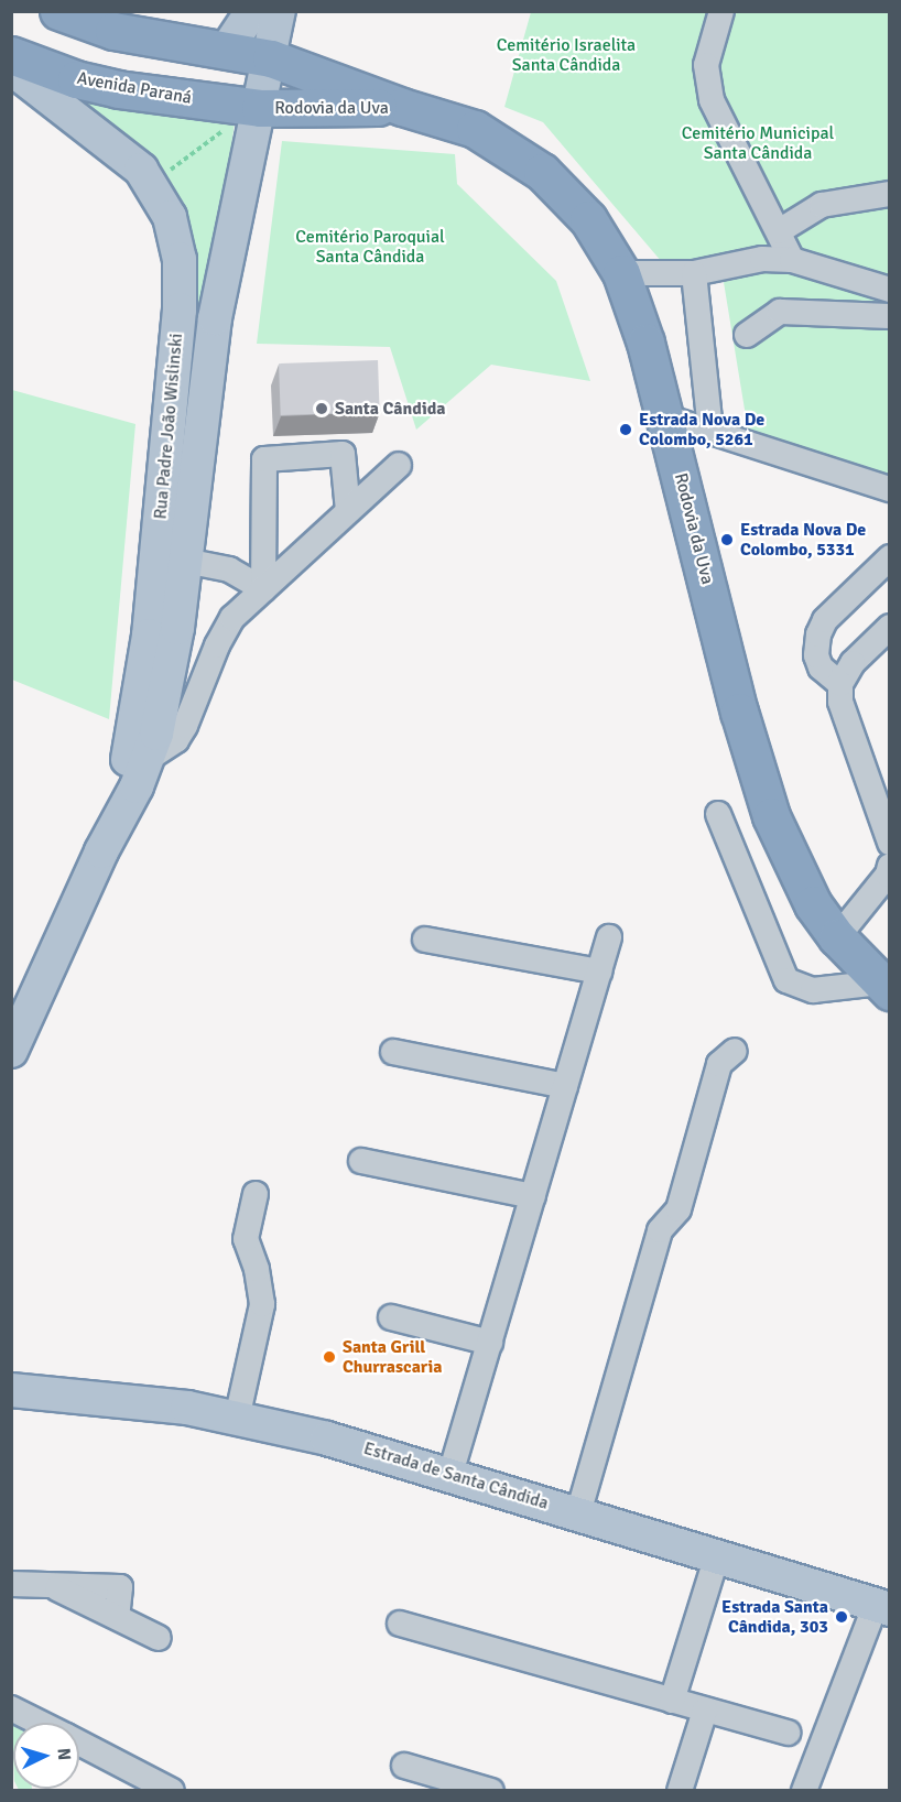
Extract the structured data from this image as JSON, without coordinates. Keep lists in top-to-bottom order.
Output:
{
  "streets": {
    "highway": ["Avenida Paraná", "Rodovia da Uva"],
    "main road": ["Rua Padre João Wislinski", "Estrada de Santa Cândida"]
  },
  "crossings": [
    ["Avenida Paraná", "Rodovia da Uva"],
    ["Avenida Paraná", "Rua Padre João Wislinski"],
    ["Rodovia da Uva", "Rua Padre João Wislinski"]
  ],
  "parks": ["Cemitério Israelita Santa Cândida", "Cemitério Municipal Santa Cândida", "Cemitério Paroquial Santa Cândida"],
  "places": [
    "Santa Cândida",
    "Estrada Nova De Colombo, 5261",
    "Estrada Nova De Colombo, 5331",
    "Santa Grill Churrascaria",
    "Estrada Santa Cândida, 303"
  ],
  "north": "right"
}
